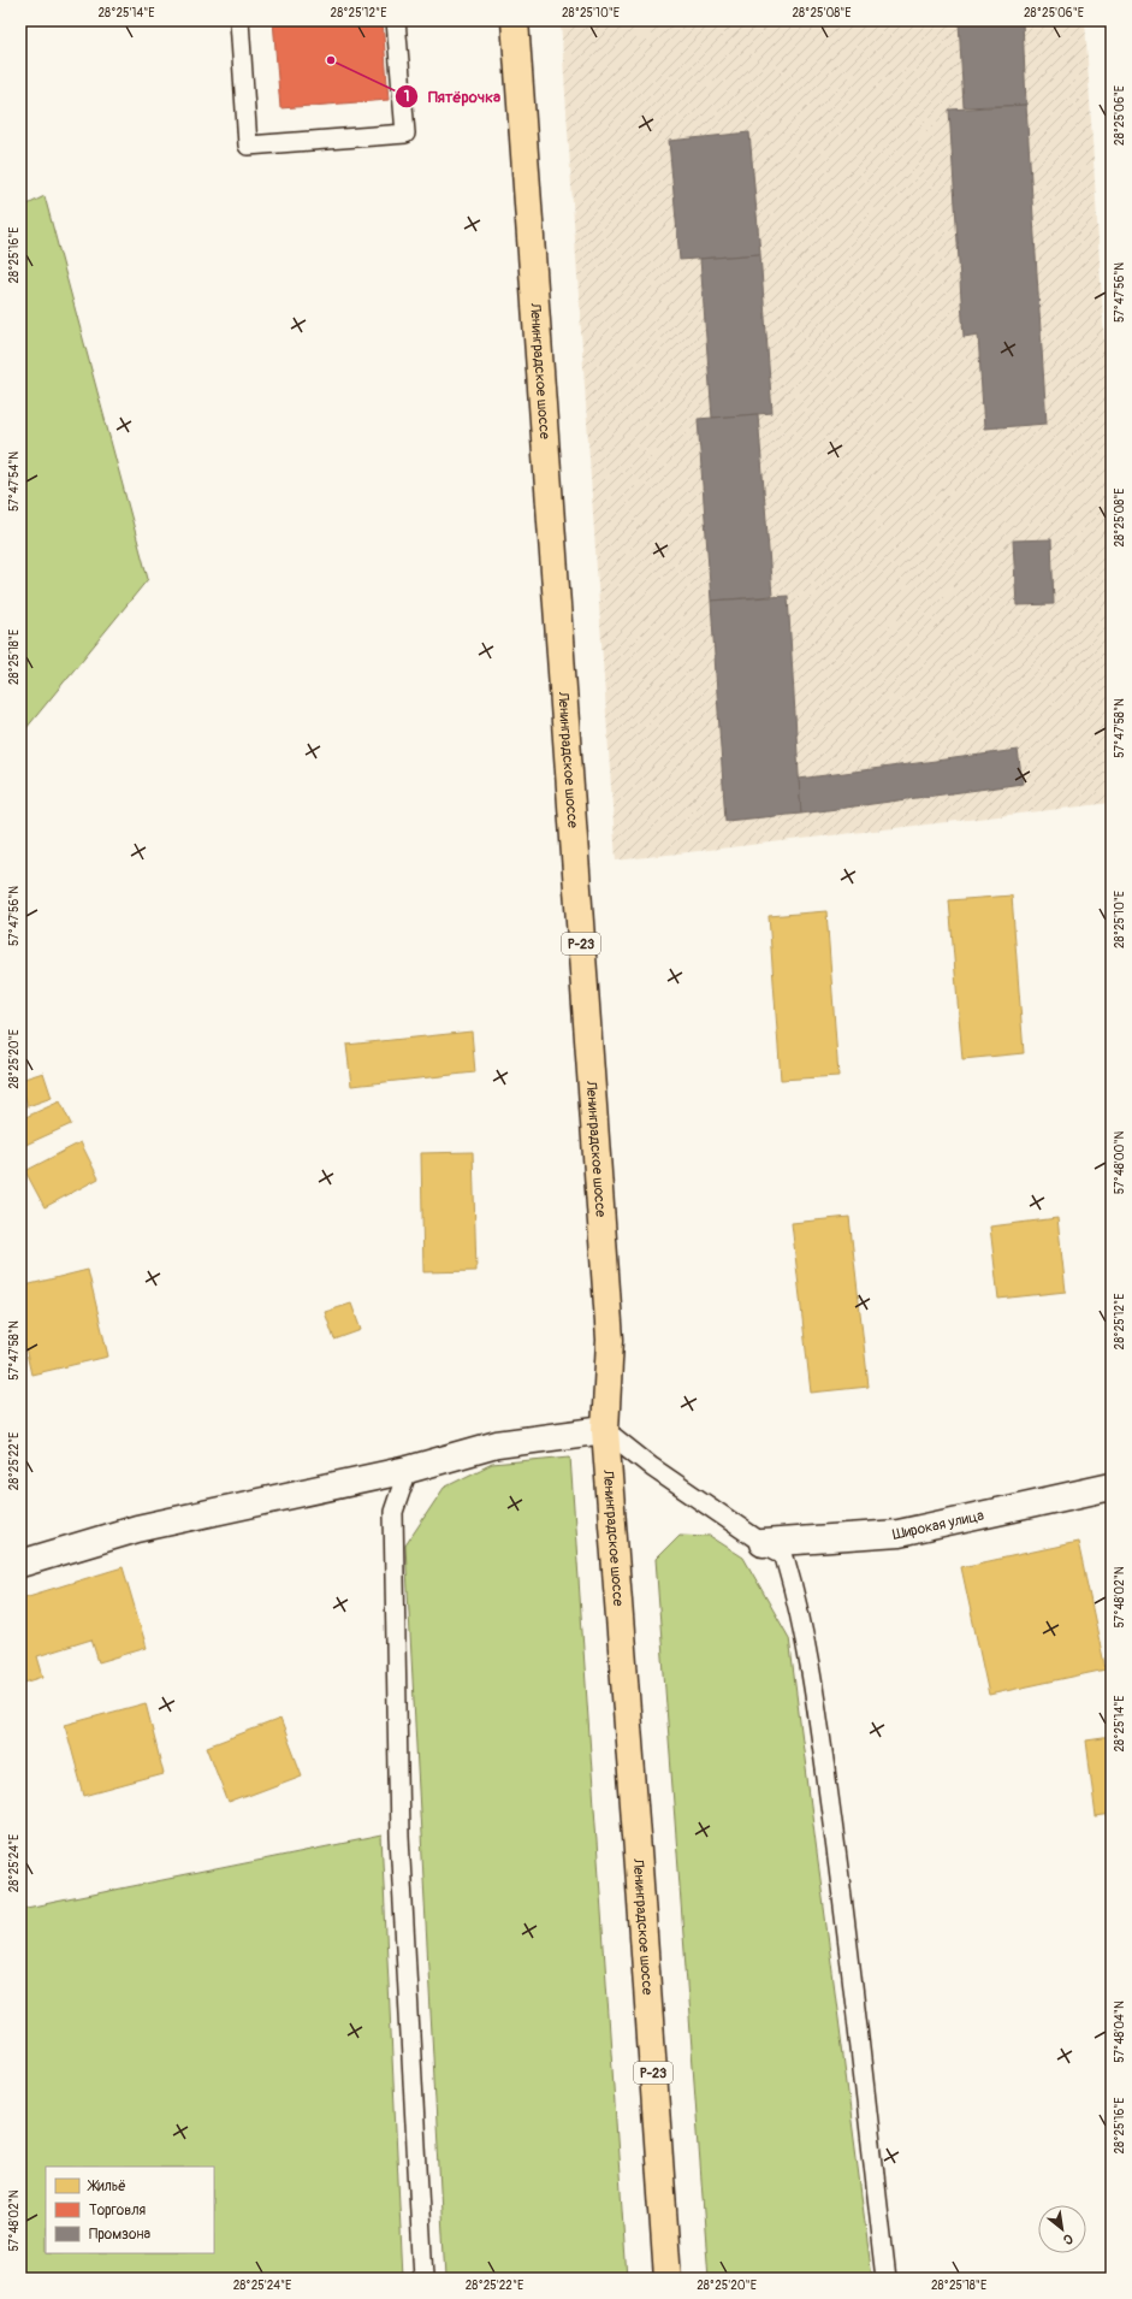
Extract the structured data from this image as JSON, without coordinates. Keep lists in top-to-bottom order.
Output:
{
  "streets": {
    "highway": ["Ленинградское шоссе", "Р-23"],
    "street": ["Широкая улица"]
  },
  "places": ["Пятёрочка"],
  "legend": ["Жильё", "Торговля", "Промзона"],
  "north": "bottom right",
  "coordinates": [
    "28°25'14\"E",
    "28°25'12\"E",
    "28°25'10\"E",
    "28°25'08\"E",
    "28°25'06\"E",
    "28°25'16\"E",
    "57°47'56\"N",
    "57°47'54\"N",
    "28°25'18\"E",
    "57°47'58\"N",
    "28°25'20\"E",
    "57°48'00\"N",
    "28°25'22\"E",
    "57°48'02\"N",
    "28°25'24\"E",
    "57°48'04\"N"
  ]
}
